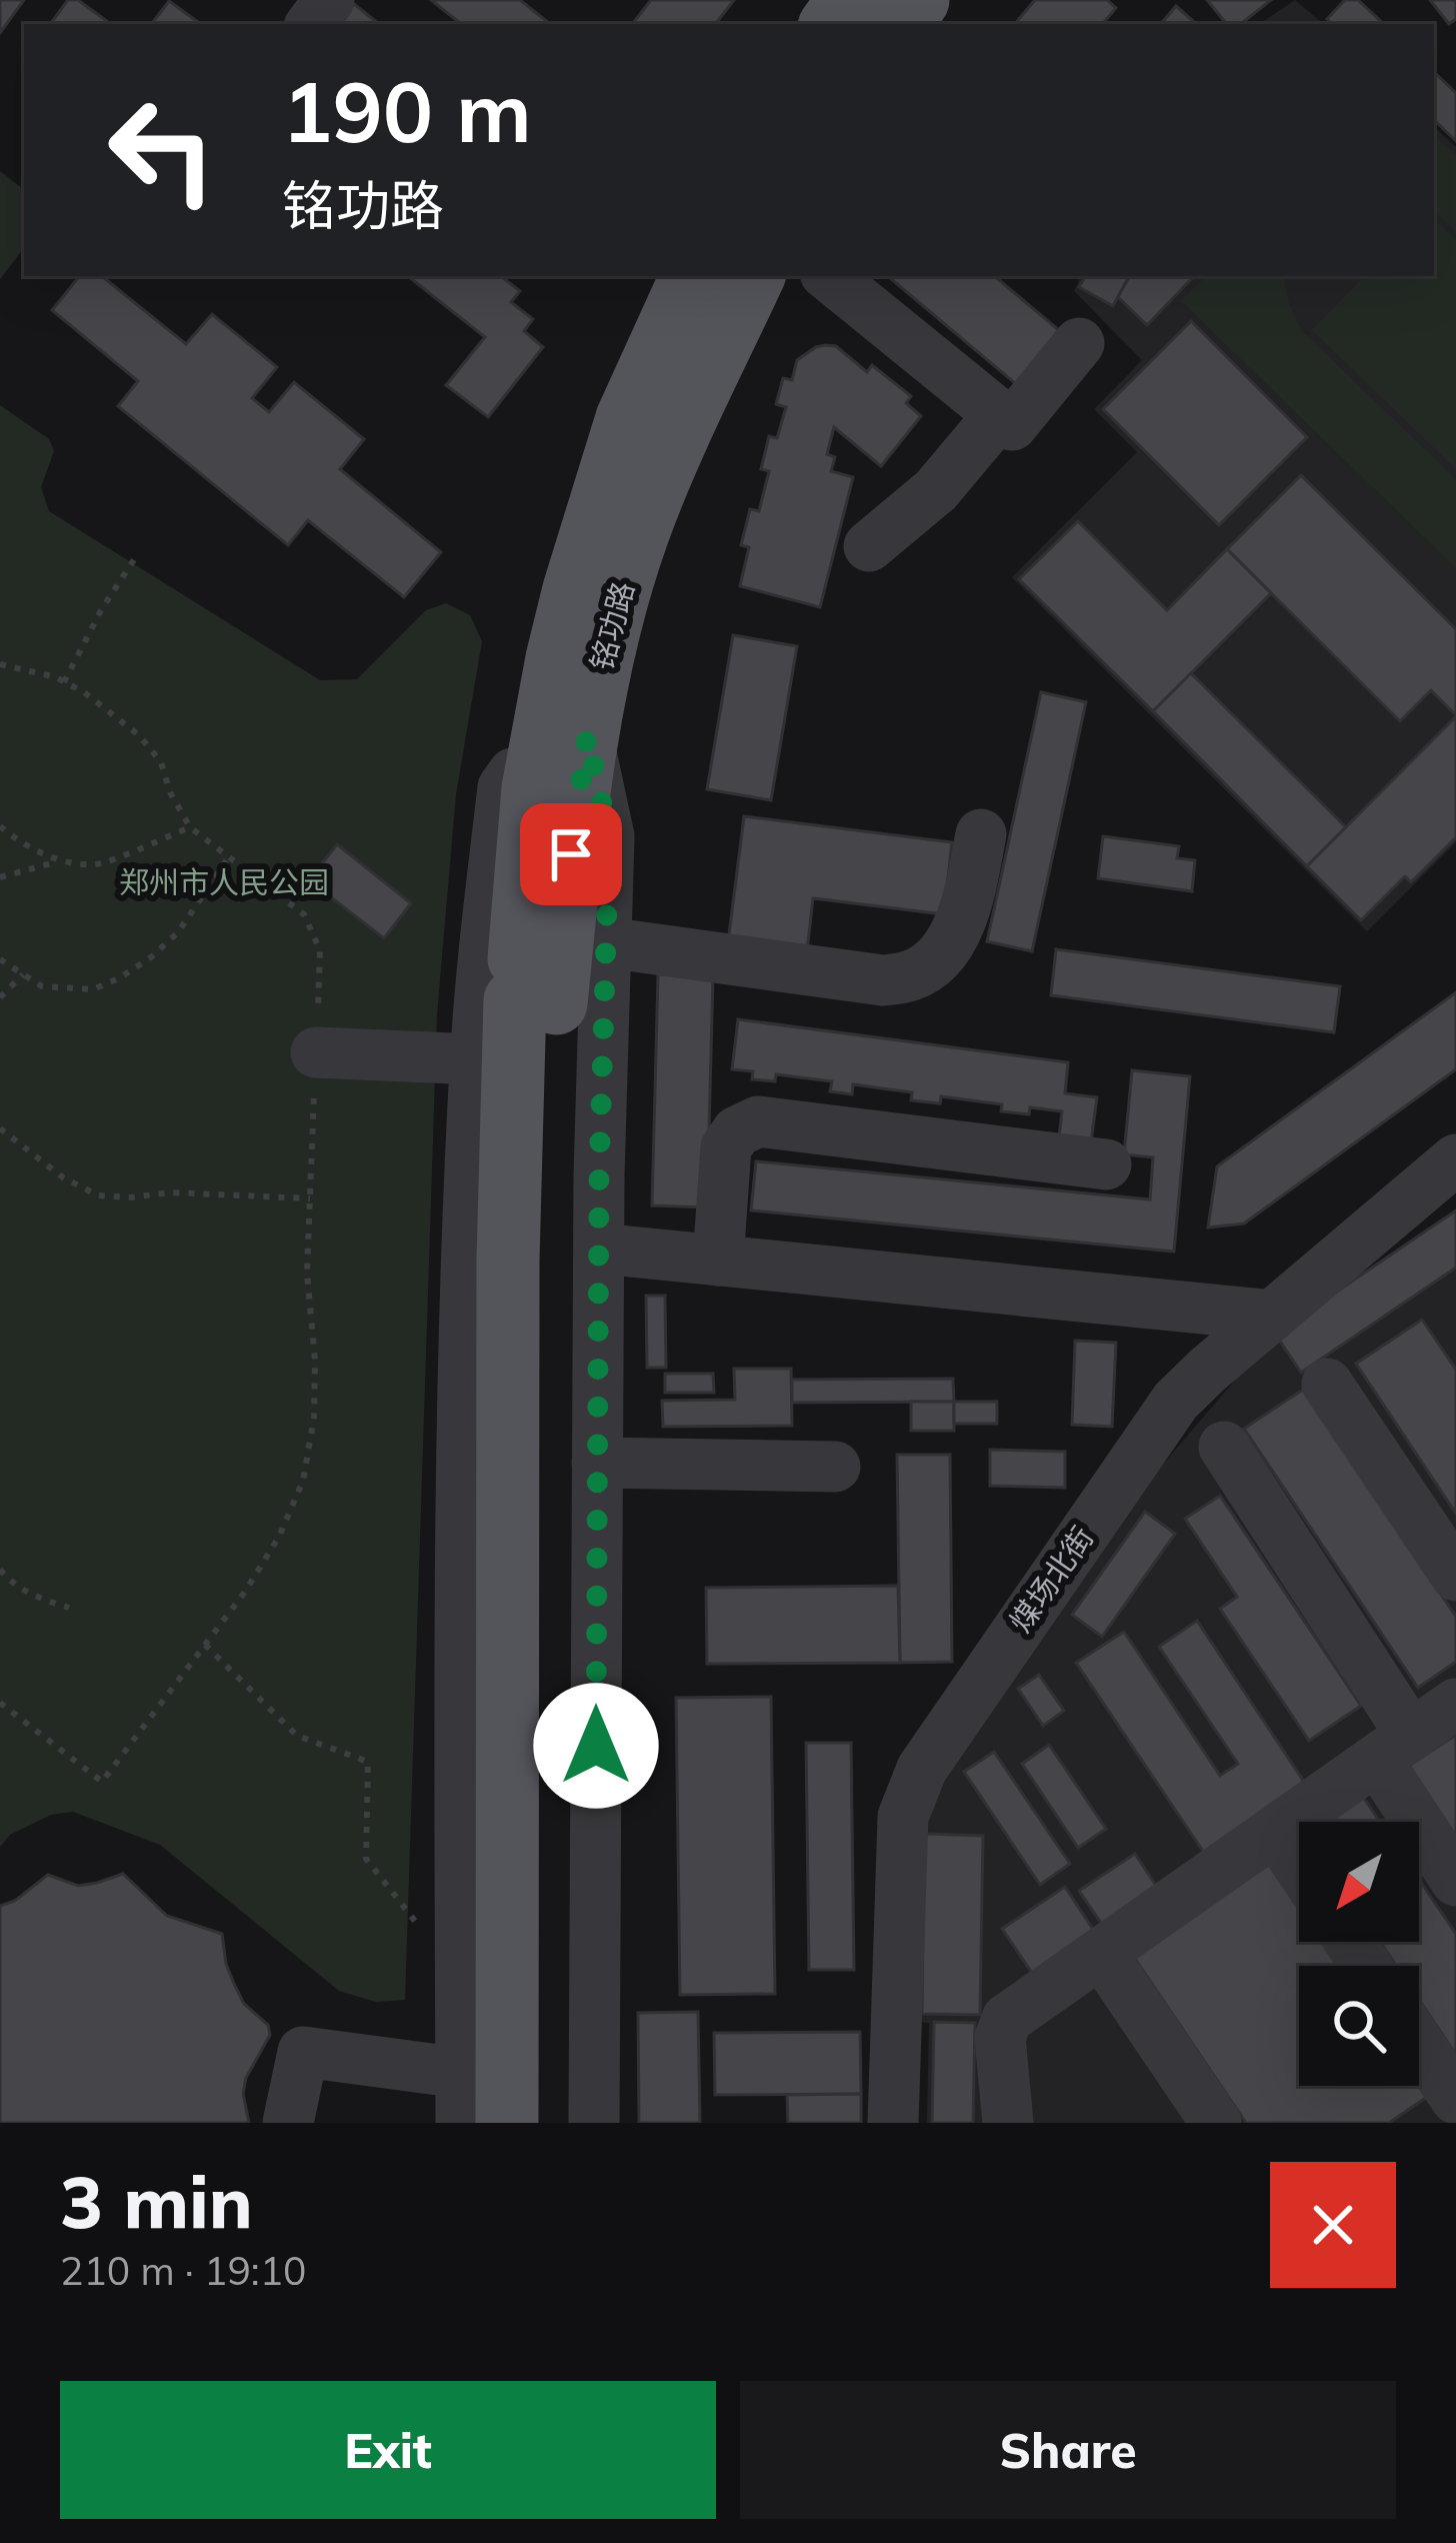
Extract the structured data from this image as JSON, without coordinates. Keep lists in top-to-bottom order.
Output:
{
  "streets": {
    "main road": ["铭功路"],
    "street": ["煤场北街"]
  },
  "parks": ["郑州市人民公园"],
  "north": "bottom left",
  "page": {
    "turn": ["190 m", "铭功路"],
    "heading": ["3 min", "210 m · 19:10"],
    "buttons": ["Exit", "Share"]
  }
}
